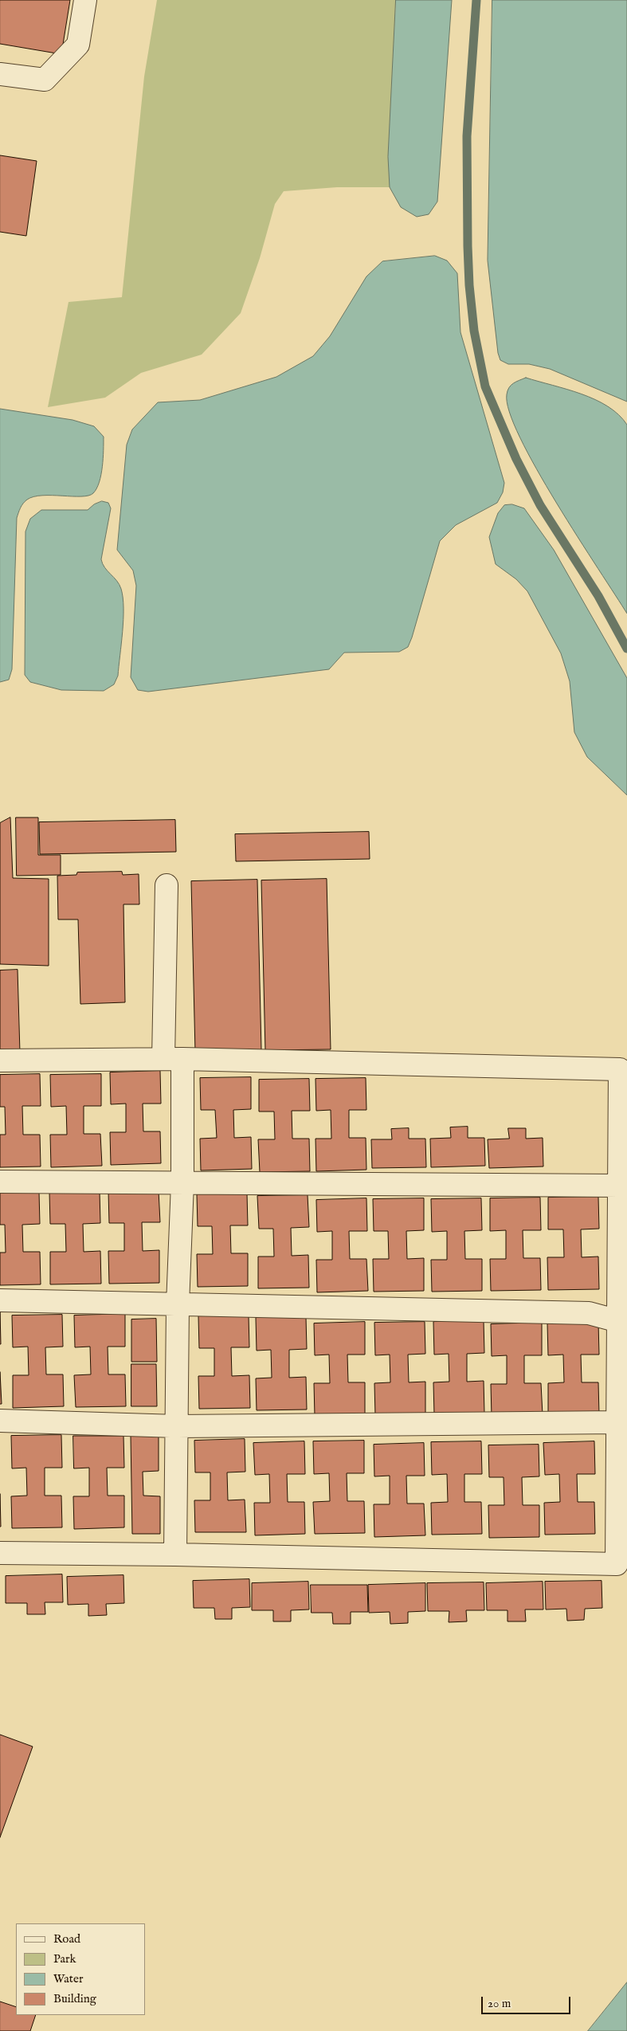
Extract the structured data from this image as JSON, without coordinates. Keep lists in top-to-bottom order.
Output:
{
  "legend": [
    "Road",
    "Park",
    "Water",
    "Building"
  ],
  "scale_bar": "20 m"
}
